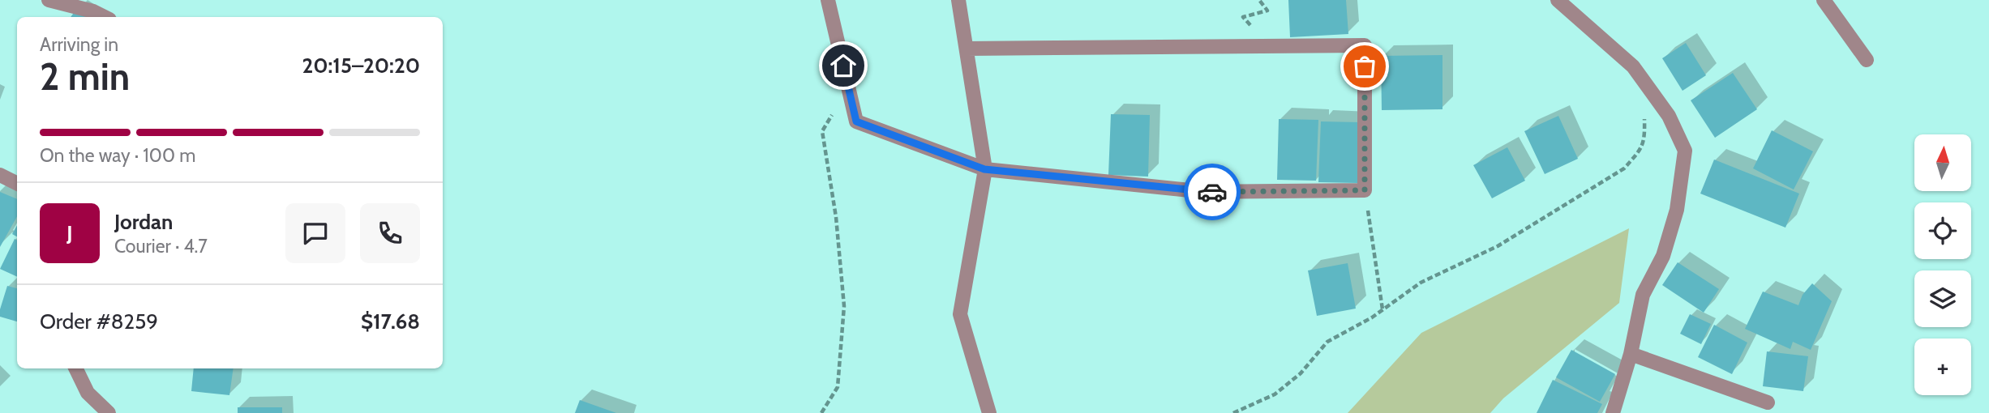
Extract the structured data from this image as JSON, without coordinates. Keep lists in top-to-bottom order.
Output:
{
  "north": "top",
  "page": {
    "heading": ["2 min", "Arriving in", "20:15–20:20"],
    "panel": [
      "Jordan",
      "Courier · 4.7",
      "Order #8259",
      "$17.68"
    ],
    "bar": "On the way · 100 m",
    "map_buttons": "+",
    "round": "J"
  }
}
